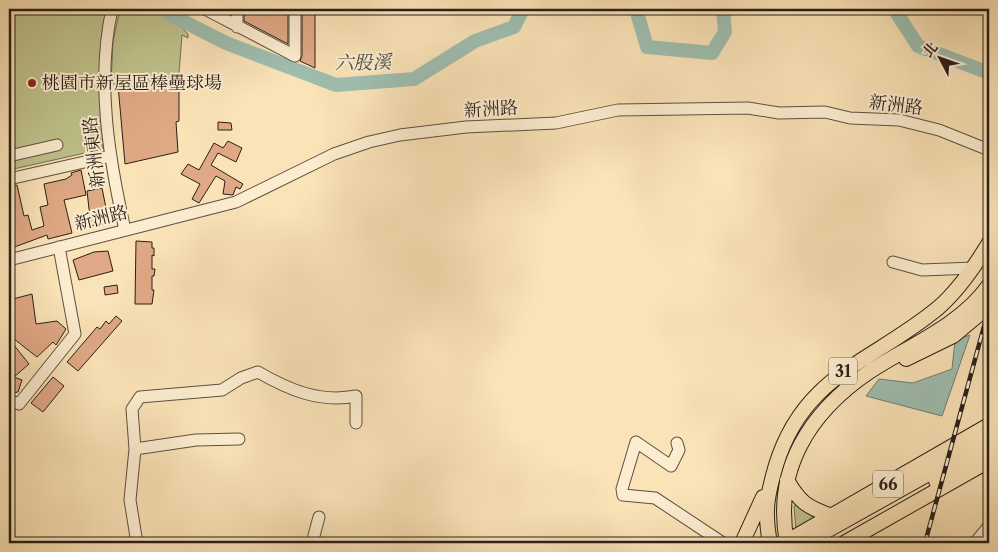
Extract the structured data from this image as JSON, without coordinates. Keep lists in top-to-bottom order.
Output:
{
  "streets": {
    "highway": ["66"],
    "main road": ["31"],
    "street": ["新洲路", "新洲東路"]
  },
  "crossings": [
    ["新洲路", "新洲東路"],
    ["31", "66"]
  ],
  "water": ["六股溪"],
  "places": ["桃園市新屋區棒壘球場"],
  "north": "top left"
}
